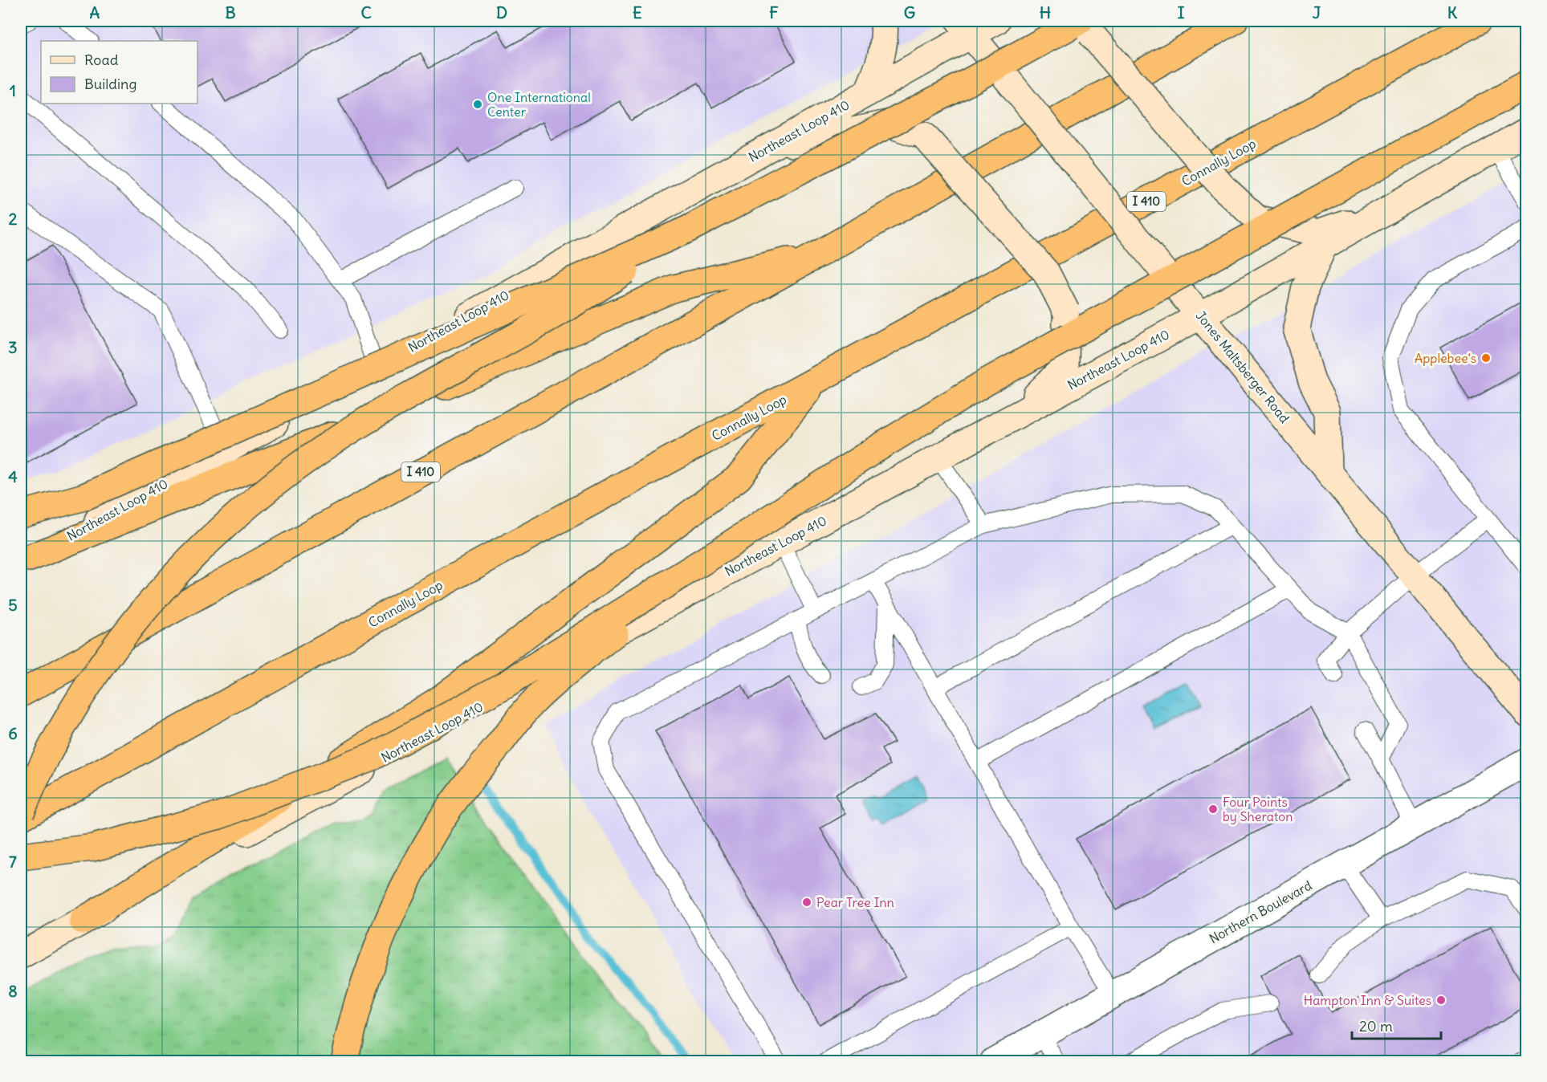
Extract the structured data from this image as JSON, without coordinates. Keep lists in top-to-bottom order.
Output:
{
  "streets": {
    "highway": ["Connally Loop", "I 410"],
    "main road": ["Northeast Loop 410", "Jones Maltsberger Road"],
    "street": ["Northern Boulevard"]
  },
  "crossings": [
    ["Northeast Loop 410", "Jones Maltsberger Road"]
  ],
  "places": [
    "One International Center",
    "Applebee's",
    "Four Points by Sheraton",
    "Pear Tree Inn",
    "Hampton Inn & Suites"
  ],
  "legend": ["Road", "Building"],
  "scale_bar": "20 m",
  "grid": {
    "columns": [
      "A",
      "B",
      "C",
      "D",
      "E",
      "F",
      "G",
      "H",
      "I",
      "J",
      "K"
    ],
    "rows": [
      "1",
      "2",
      "3",
      "4",
      "5",
      "6",
      "7",
      "8"
    ]
  }
}
